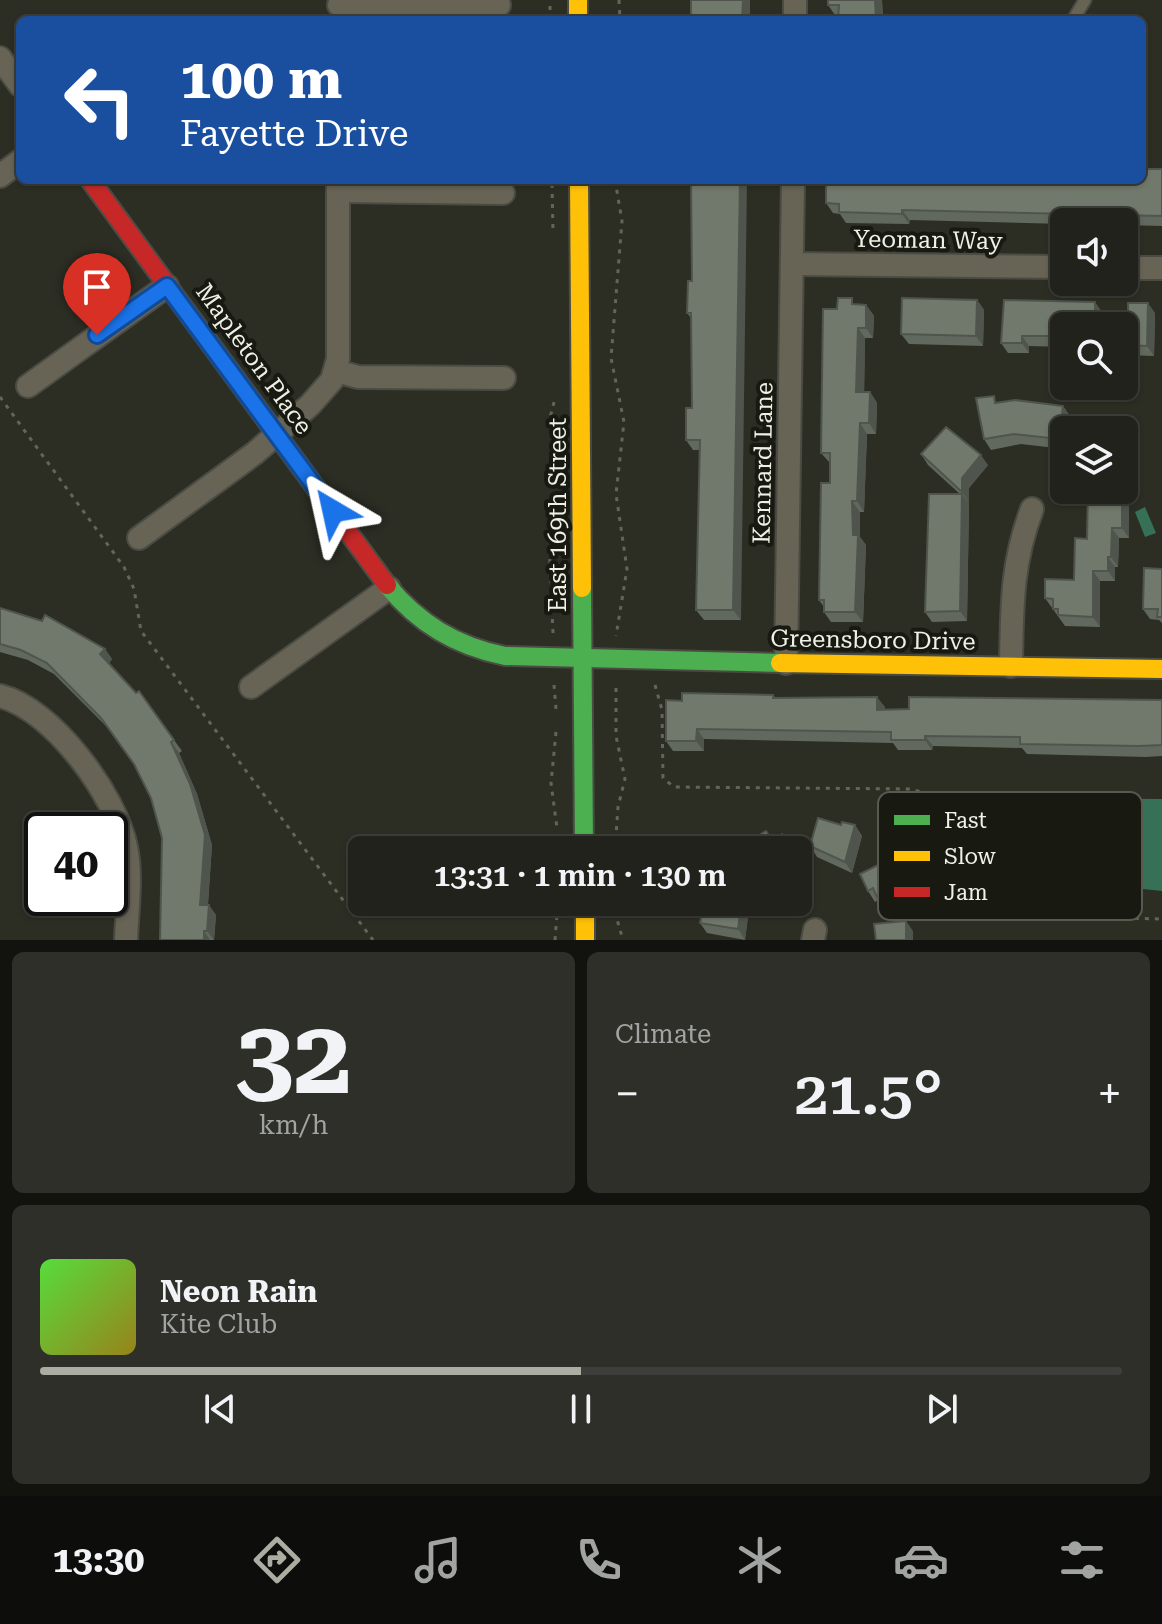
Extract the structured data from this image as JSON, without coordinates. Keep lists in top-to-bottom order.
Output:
{
  "streets": {
    "street": [
      "Yeoman Way",
      "Mapleton Place",
      "Kennard Lane",
      "East 169th Street",
      "Greensboro Drive"
    ]
  },
  "crossings": [
    ["Yeoman Way", "Kennard Lane"],
    ["Mapleton Place", "East 169th Street"],
    ["Mapleton Place", "Greensboro Drive"],
    ["Kennard Lane", "Greensboro Drive"],
    ["East 169th Street", "Greensboro Drive"]
  ],
  "legend": ["Fast", "Slow", "Jam"],
  "page": {
    "turn": ["100 m", "Fayette Drive"],
    "limit": "40",
    "trip": "13:31 · 1 min · 130 m",
    "tile": [
      ["32", "km/h"],
      "Climate"
    ],
    "heat": ["−", "21.5°", "+"],
    "song": ["Neon Rain", "Kite Club"],
    "tabs": "13:30"
  }
}
